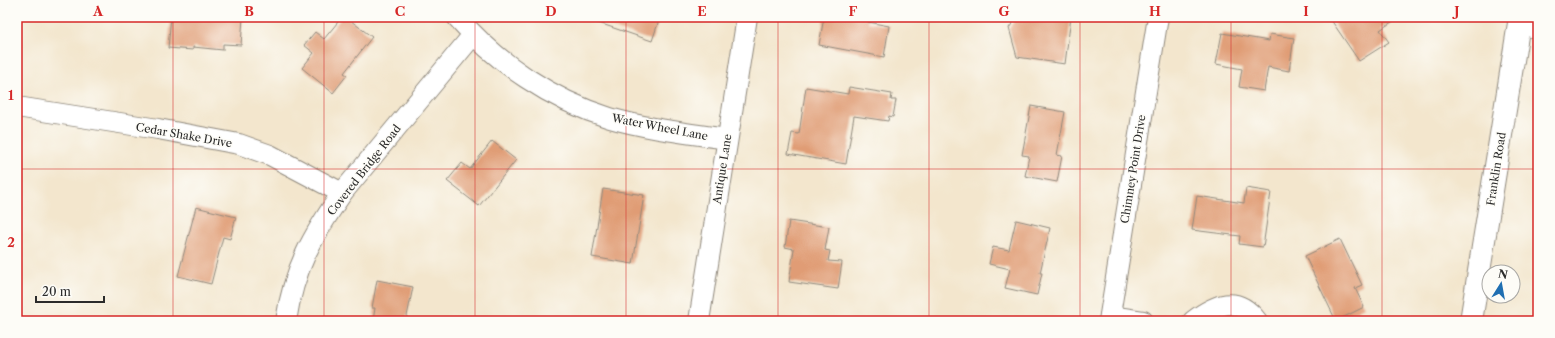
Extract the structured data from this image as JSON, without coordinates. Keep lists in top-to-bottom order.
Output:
{
  "streets": {
    "street": [
      "Water Wheel Lane",
      "Cedar Shake Drive",
      "Antique Lane",
      "Chimney Point Drive",
      "Franklin Road",
      "Covered Bridge Road"
    ]
  },
  "crossings": [
    ["Water Wheel Lane", "Antique Lane"],
    ["Water Wheel Lane", "Covered Bridge Road"],
    ["Cedar Shake Drive", "Covered Bridge Road"]
  ],
  "scale_bar": "20 m",
  "north": "top",
  "grid": {
    "columns": [
      "A",
      "B",
      "C",
      "D",
      "E",
      "F",
      "G",
      "H",
      "I",
      "J"
    ],
    "rows": ["1", "2"]
  }
}
